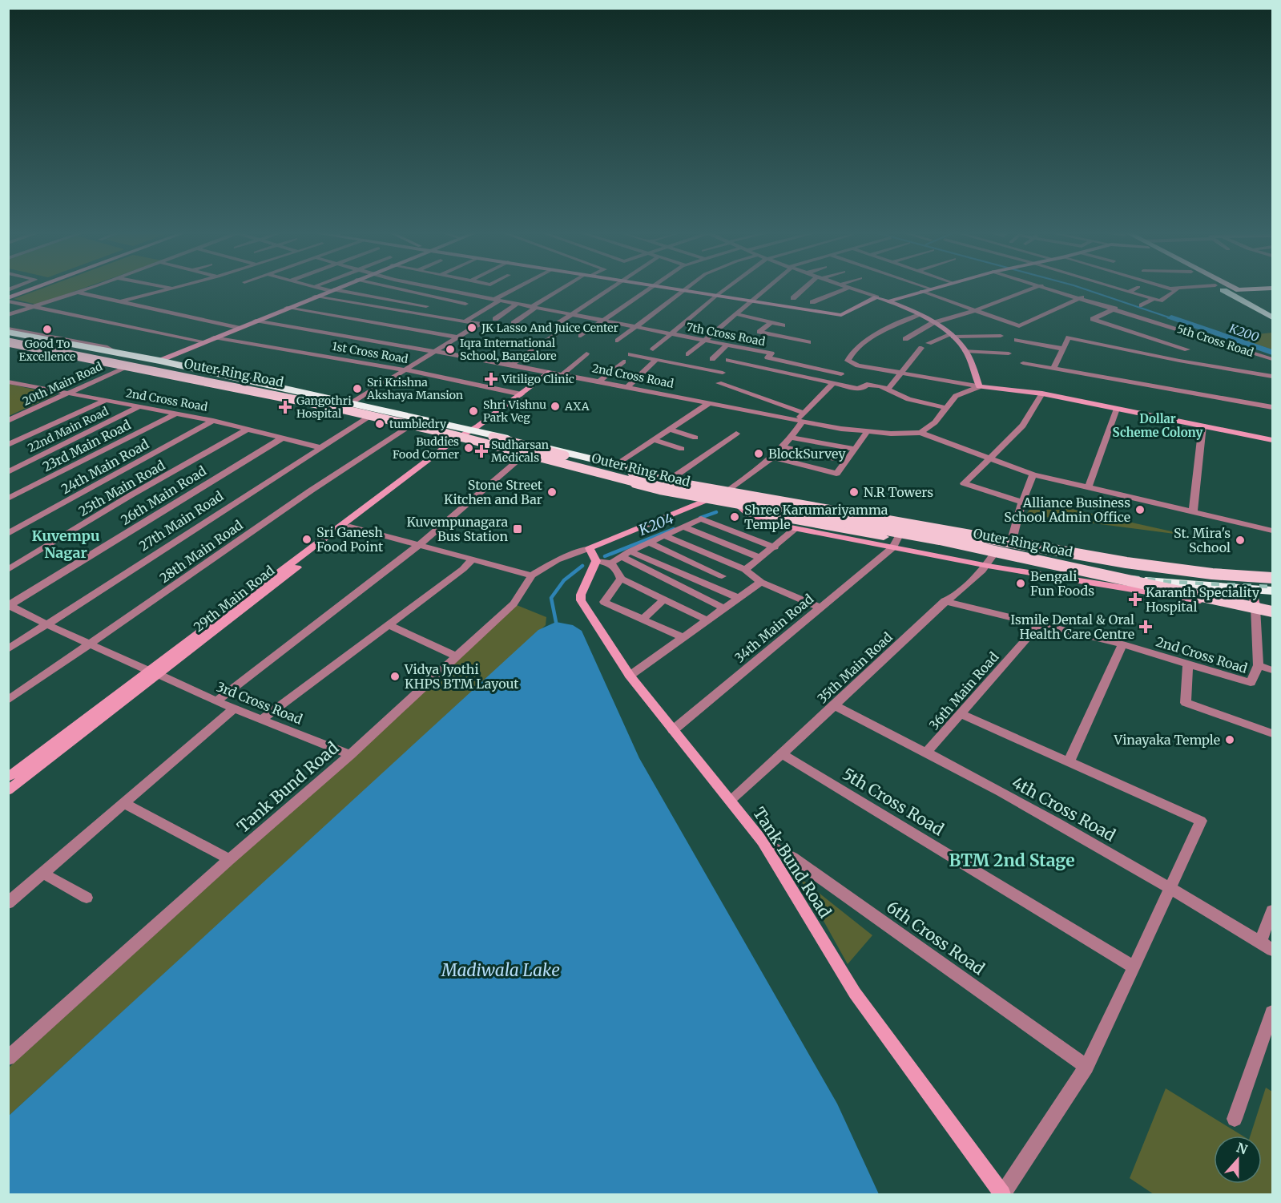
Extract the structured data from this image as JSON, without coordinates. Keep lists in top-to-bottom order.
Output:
{
  "streets": {
    "highway": ["Outer Ring Road"],
    "street": [
      "7th Cross Road",
      "5th Cross Road",
      "1st Cross Road",
      "2nd Cross Road",
      "20th Main Road",
      "22nd Main Road",
      "23rd Main Road",
      "24th Main Road",
      "25th Main Road",
      "26th Main Road",
      "27th Main Road",
      "28th Main Road",
      "29th Main Road",
      "34th Main Road",
      "35th Main Road",
      "36th Main Road",
      "3rd Cross Road",
      "Tank Bund Road",
      "4th Cross Road",
      "6th Cross Road"
    ]
  },
  "crossings": [
    ["5th Cross Road", "35th Main Road"],
    ["1st Cross Road", "29th Main Road"],
    ["Outer Ring Road", "20th Main Road"],
    ["Outer Ring Road", "27th Main Road"],
    ["Outer Ring Road", "28th Main Road"],
    ["Outer Ring Road", "29th Main Road"],
    ["Outer Ring Road", "35th Main Road"],
    ["Outer Ring Road", "Tank Bund Road"],
    ["2nd Cross Road", "20th Main Road"],
    ["2nd Cross Road", "22nd Main Road"],
    ["2nd Cross Road", "23rd Main Road"],
    ["2nd Cross Road", "24th Main Road"],
    ["2nd Cross Road", "25th Main Road"],
    ["2nd Cross Road", "26th Main Road"],
    ["2nd Cross Road", "27th Main Road"],
    ["2nd Cross Road", "29th Main Road"],
    ["2nd Cross Road", "35th Main Road"],
    ["2nd Cross Road", "36th Main Road"],
    ["26th Main Road", "3rd Cross Road"],
    ["27th Main Road", "3rd Cross Road"],
    ["28th Main Road", "3rd Cross Road"],
    ["29th Main Road", "3rd Cross Road"],
    ["34th Main Road", "Tank Bund Road"],
    ["35th Main Road", "Tank Bund Road"],
    ["35th Main Road", "4th Cross Road"],
    ["36th Main Road", "4th Cross Road"],
    ["3rd Cross Road", "Tank Bund Road"],
    ["Tank Bund Road", "6th Cross Road"]
  ],
  "districts": ["Dollar Scheme Colony", "Kuvempu Nagar", "BTM 2nd Stage"],
  "water": ["K200", "K204", "Madiwala Lake"],
  "places": {
    "other": [
      "JK Lasso And Juice Center",
      "Good To Excellence",
      "Iqra International School, Bangalore",
      "Sri Krishna Akshaya Mansion",
      "AXA",
      "Shri Vishnu Park Veg",
      "tumbledry",
      "Buddies Food Corner",
      "BlockSurvey",
      "Stone Street Kitchen and Bar",
      "N.R Towers",
      "Alliance Business School Admin Office",
      "Shree Karumariyamma Temple",
      "Sri Ganesh Food Point",
      "St. Mira's School",
      "Bengali Fun Foods",
      "Vidya Jyothi KHPS BTM Layout",
      "Vinayaka Temple"
    ],
    "health": [
      "Vitiligo Clinic",
      "Gangothri Hospital",
      "Sudharsan Medicals",
      "Karanth Speciality Hospital",
      "Ismile Dental & Oral Health Care Centre"
    ],
    "transit": ["Kuvempunagara Bus Station"]
  },
  "north": "top"
}
